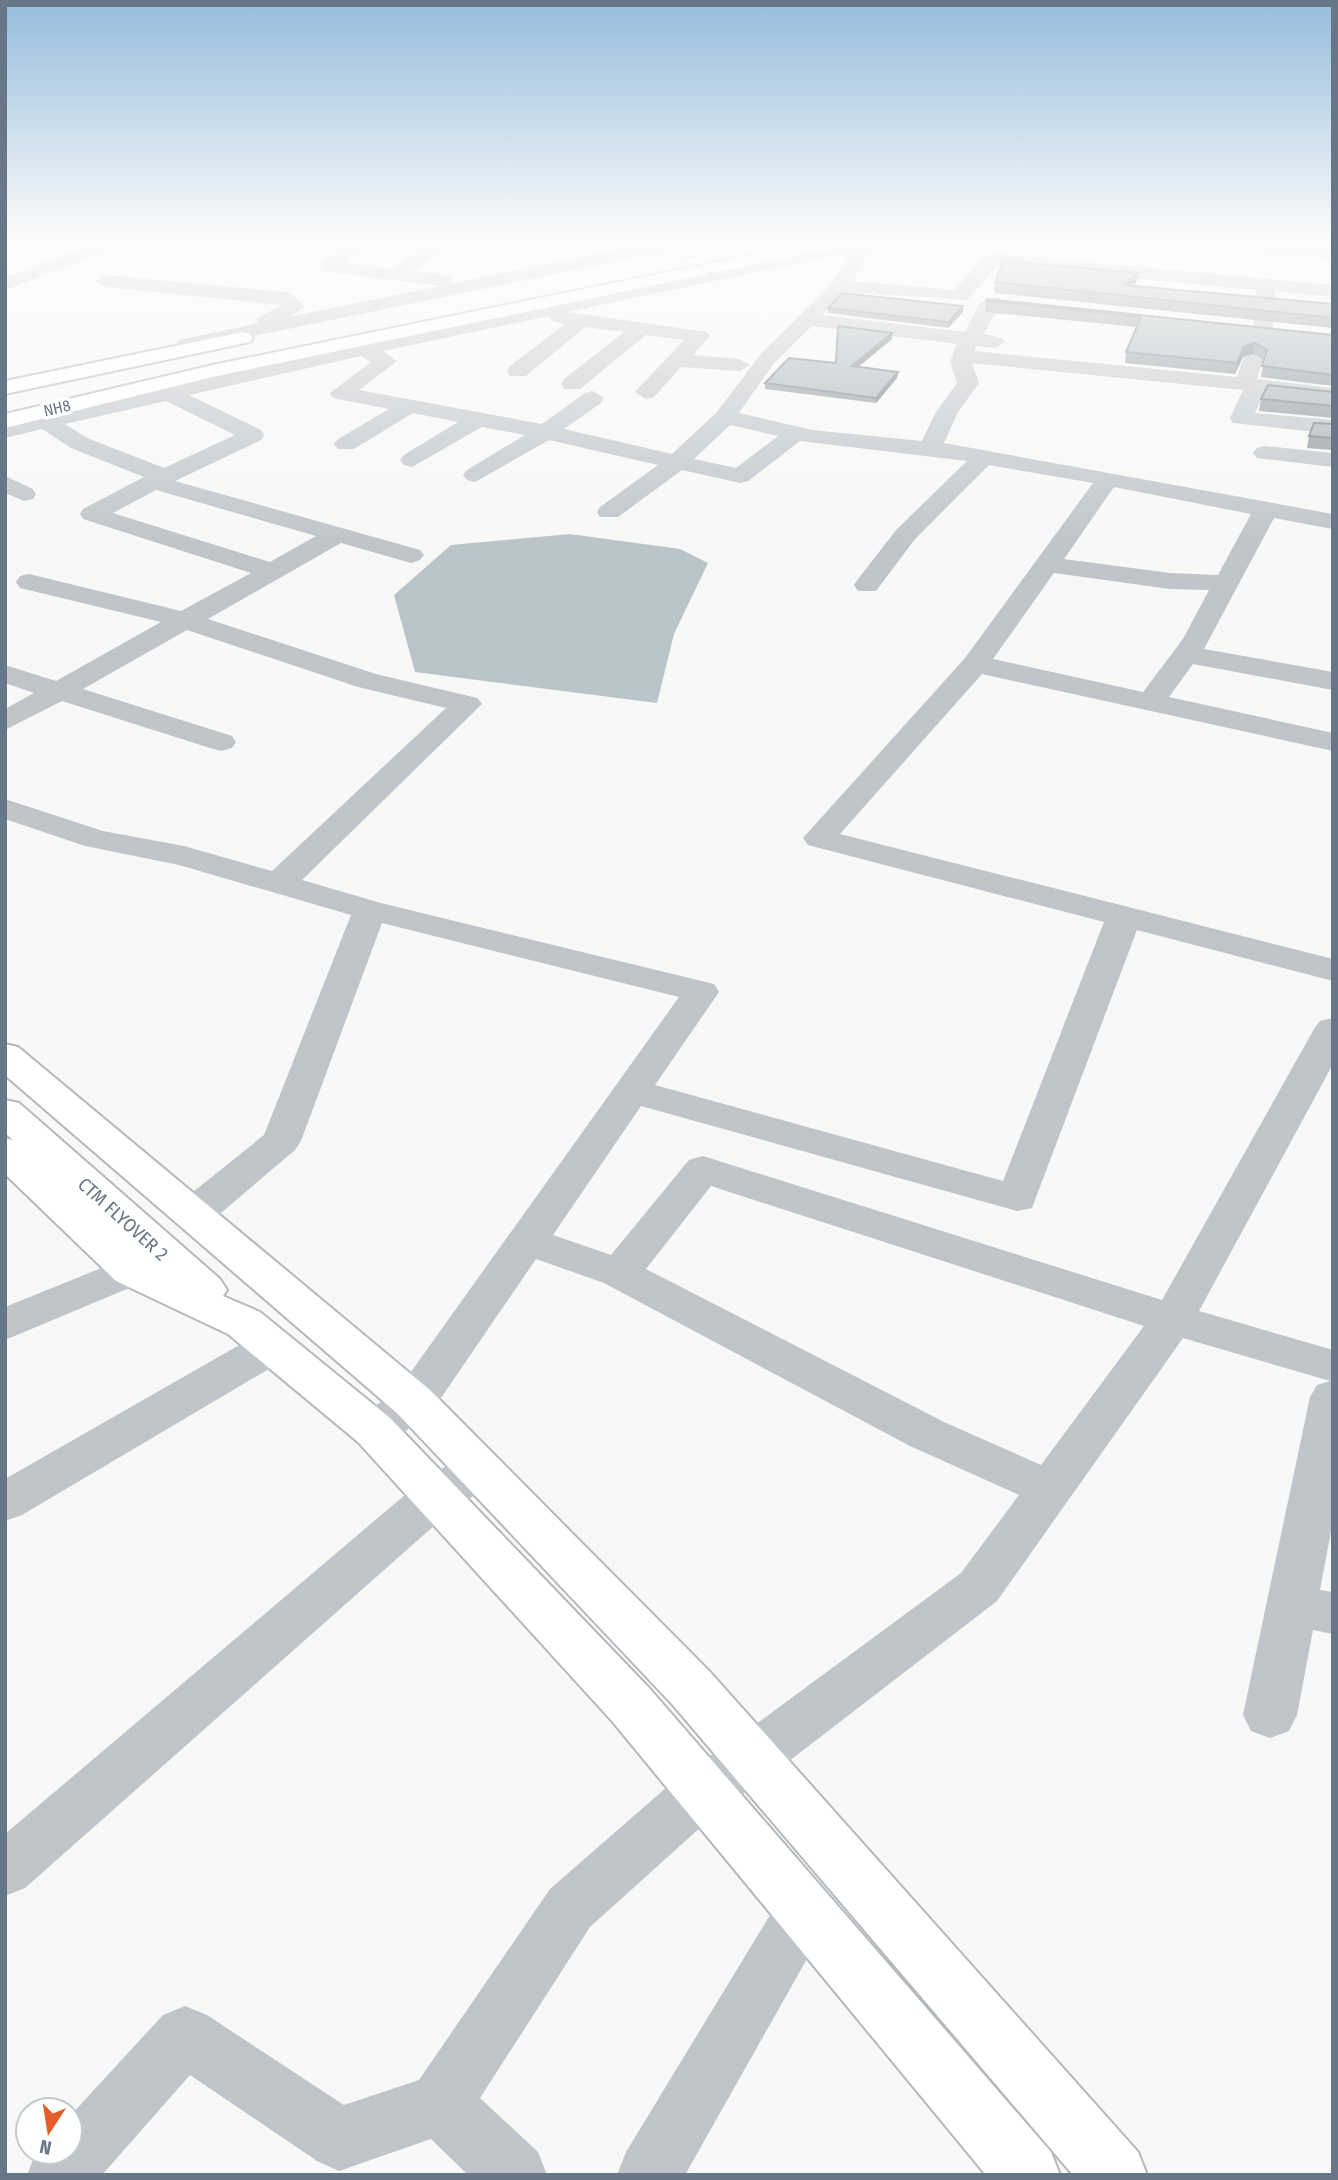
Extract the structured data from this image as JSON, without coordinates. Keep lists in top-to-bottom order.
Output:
{
  "streets": {
    "main road": ["NH8", "CTM FLYOVER 2"]
  },
  "north": "bottom"
}
